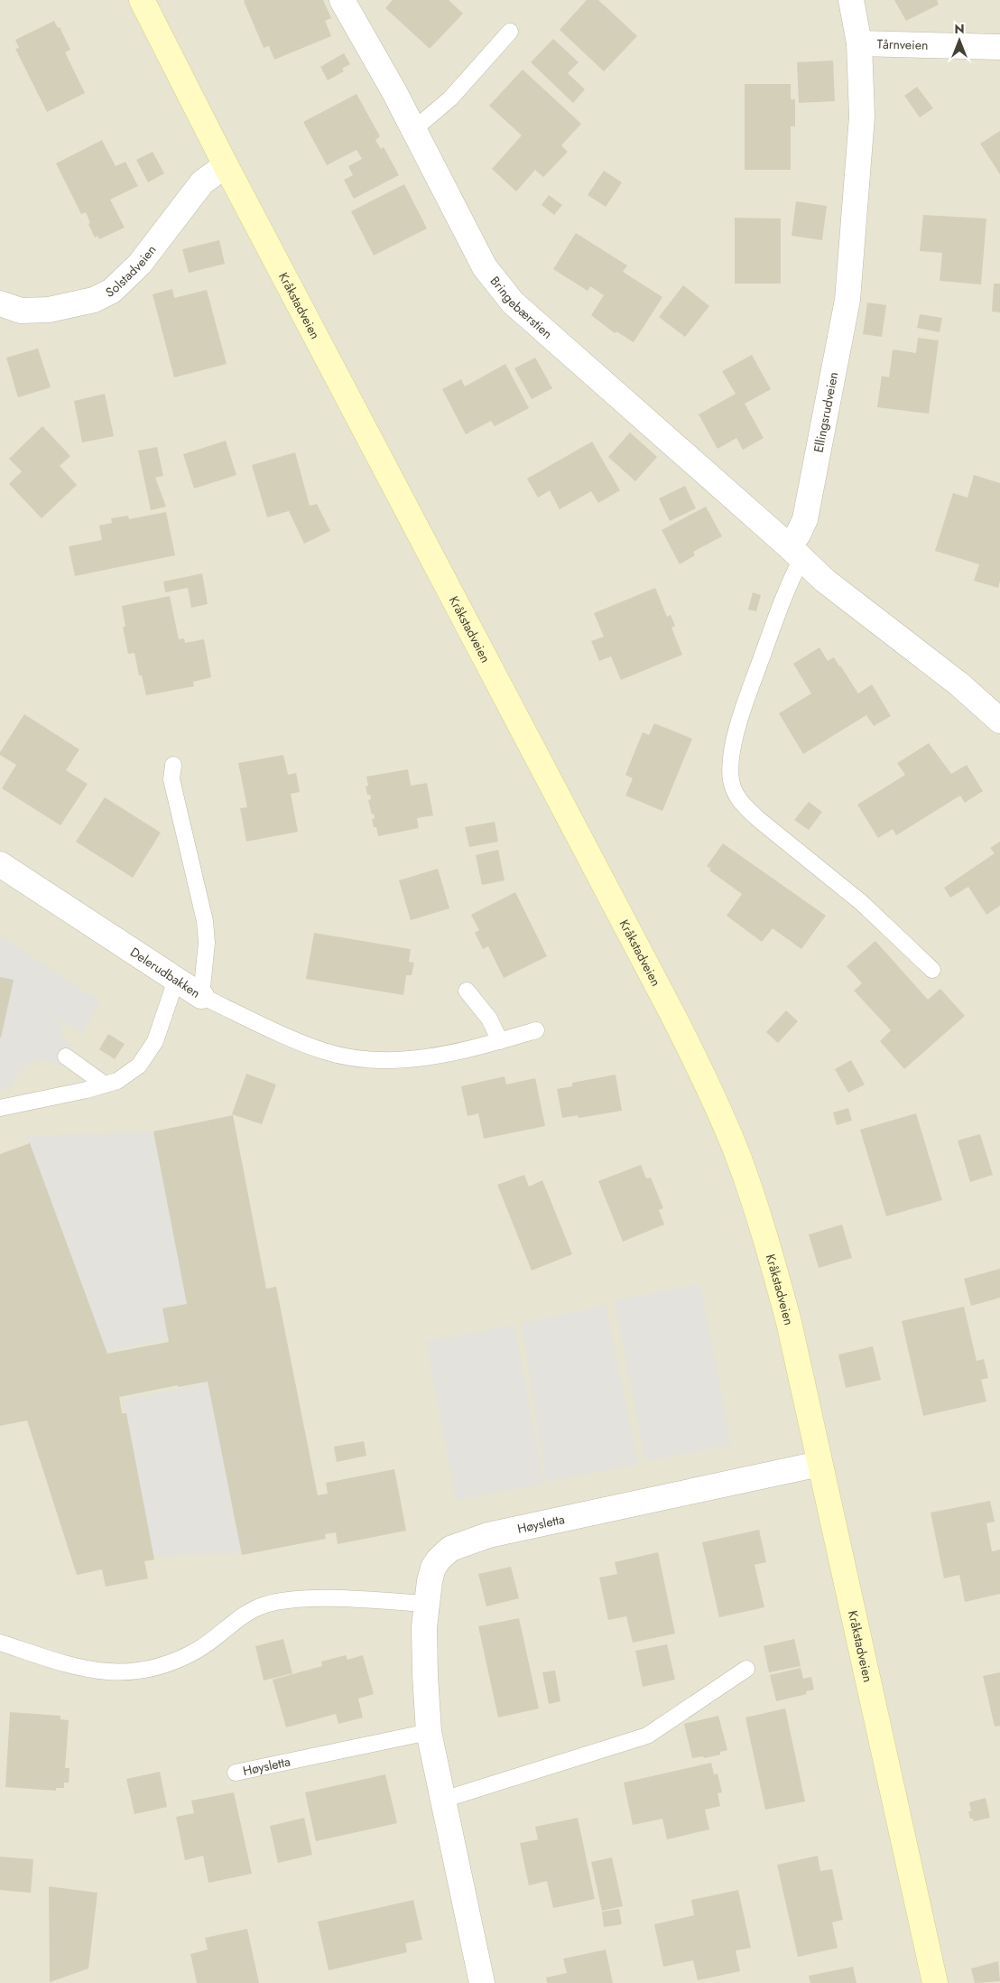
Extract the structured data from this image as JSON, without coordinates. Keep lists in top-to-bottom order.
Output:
{
  "streets": {
    "main road": ["Kråkstadveien"],
    "street": [
      "Tårnveien",
      "Solstadveien",
      "Bringebærstien",
      "Ellingsrudveien",
      "Delerudbakken",
      "Høysletta"
    ]
  },
  "crossings": [
    ["Tårnveien", "Ellingsrudveien"],
    ["Solstadveien", "Kråkstadveien"],
    ["Kråkstadveien", "Høysletta"],
    ["Bringebærstien", "Ellingsrudveien"]
  ],
  "north": "top"
}
